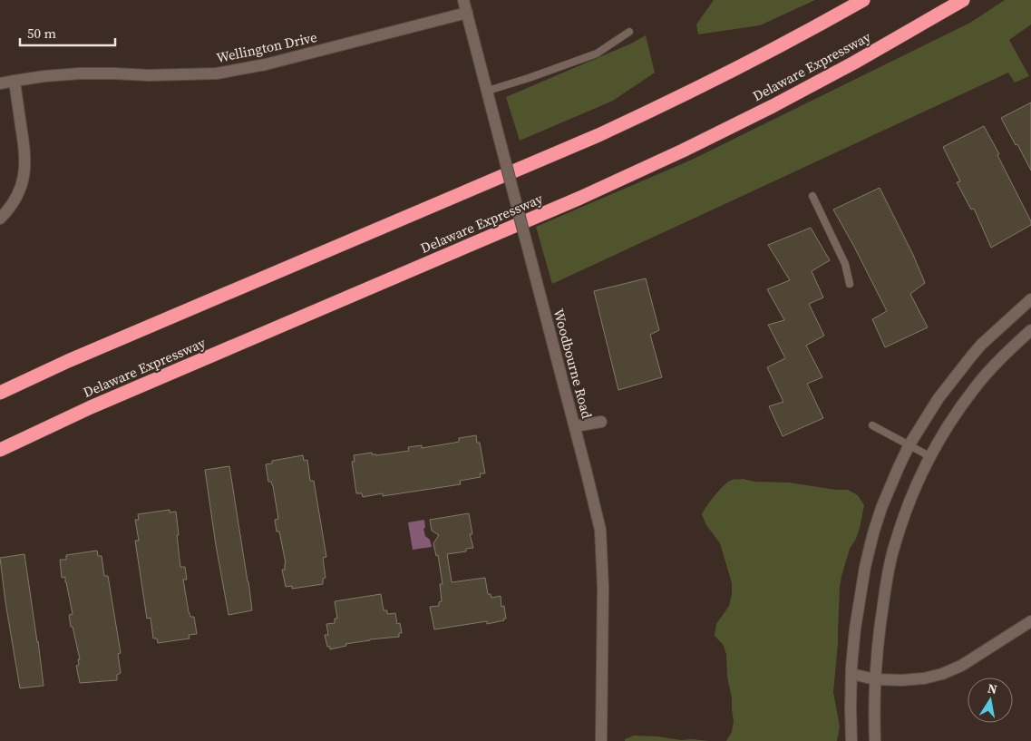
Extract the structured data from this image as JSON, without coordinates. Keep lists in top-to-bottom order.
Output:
{
  "streets": {
    "highway": ["Delaware Expressway"],
    "street": ["Wellington Drive", "Woodbourne Road"]
  },
  "crossings": [
    ["Wellington Drive", "Woodbourne Road"]
  ],
  "scale_bar": "50 m",
  "north": "top"
}
